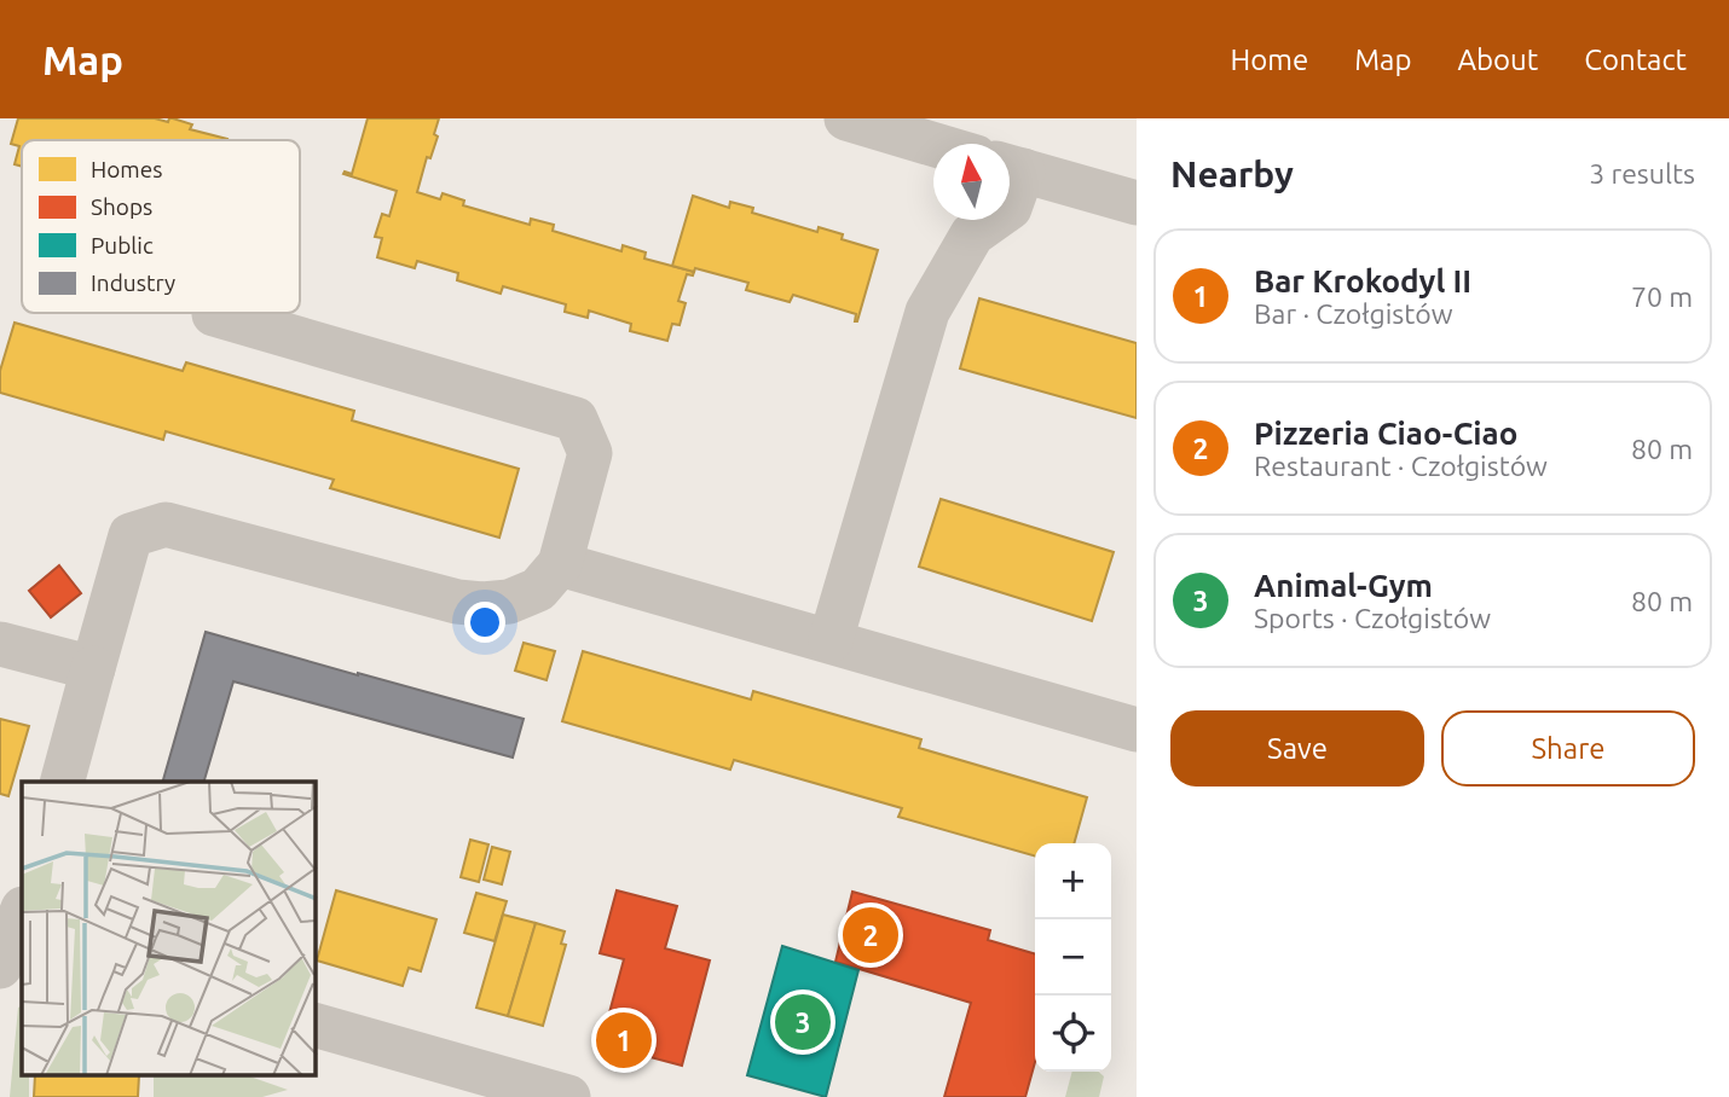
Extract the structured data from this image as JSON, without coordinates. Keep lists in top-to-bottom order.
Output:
{
  "legend": [
    "Homes",
    "Shops",
    "Public",
    "Industry"
  ],
  "north": "top",
  "page": {
    "header": "Map",
    "nav": [
      "Home",
      "Map",
      "About",
      "Contact"
    ],
    "heading": ["Nearby", "3 results"],
    "list": [
      {
        "mark": "1",
        "name": "Bar Krokodyl II",
        "note": "Bar · Czołgistów",
        "value": "70 m"
      },
      {
        "mark": "2",
        "name": "Pizzeria Ciao-Ciao",
        "note": "Restaurant · Czołgistów",
        "value": "80 m"
      },
      {
        "mark": "3",
        "name": "Animal-Gym",
        "note": "Sports · Czołgistów",
        "value": "80 m"
      }
    ],
    "buttons": ["Save", "Share"],
    "map_buttons": ["+", "−"],
    "pins": ["2", "3", "1"]
  }
}
